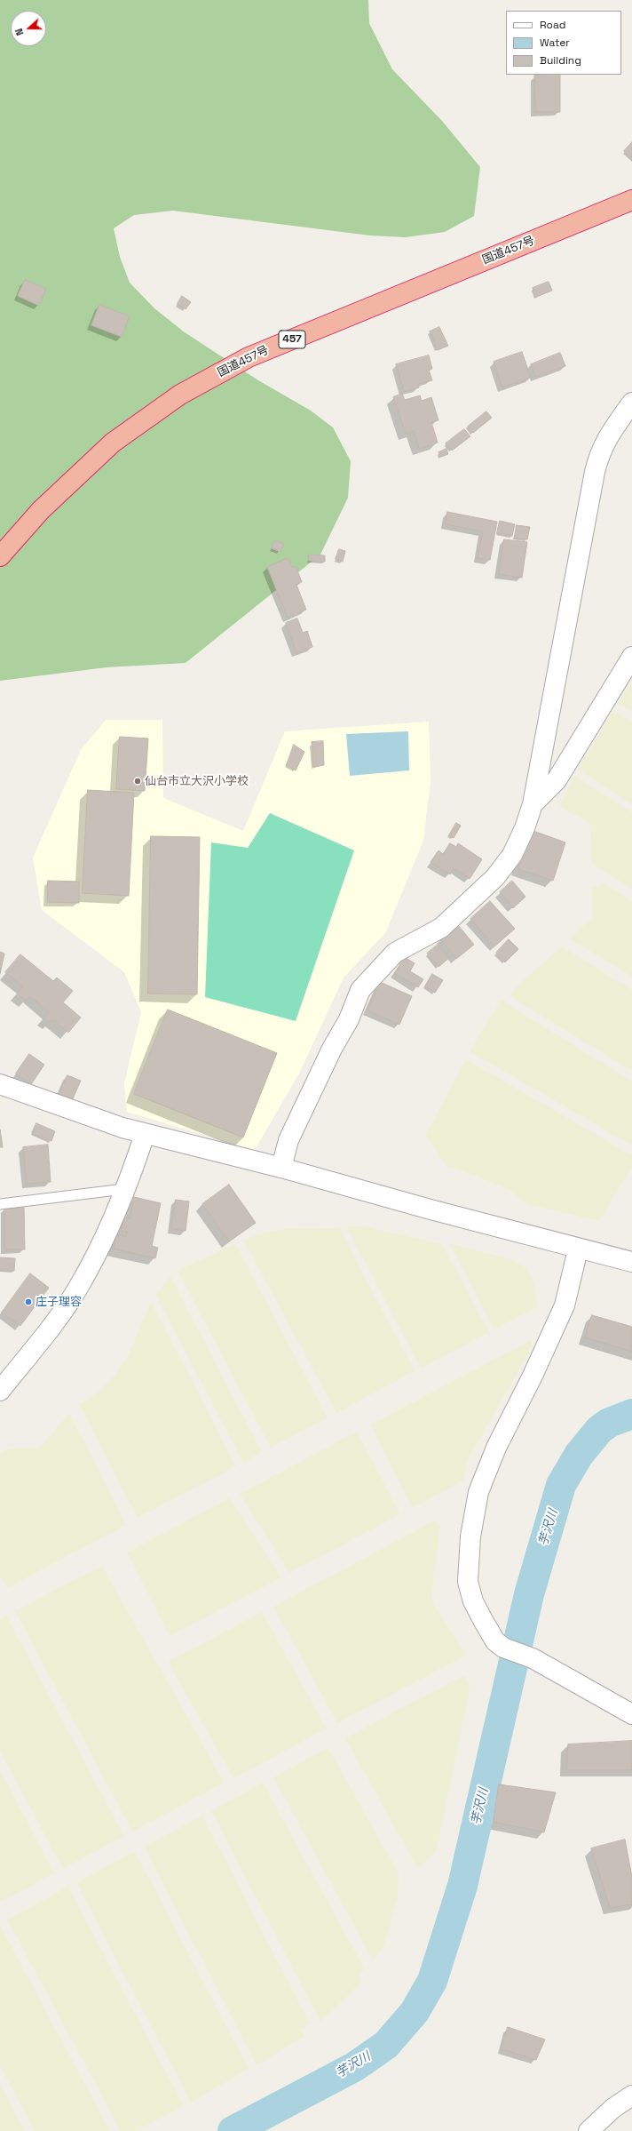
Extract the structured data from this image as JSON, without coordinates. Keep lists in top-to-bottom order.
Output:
{
  "streets": {
    "highway": ["国道457号", "457"]
  },
  "water": ["芋沢川"],
  "places": ["仙台市立大沢小学校", "庄子理容"],
  "legend": ["Road", "Water", "Building"],
  "north": "left"
}
